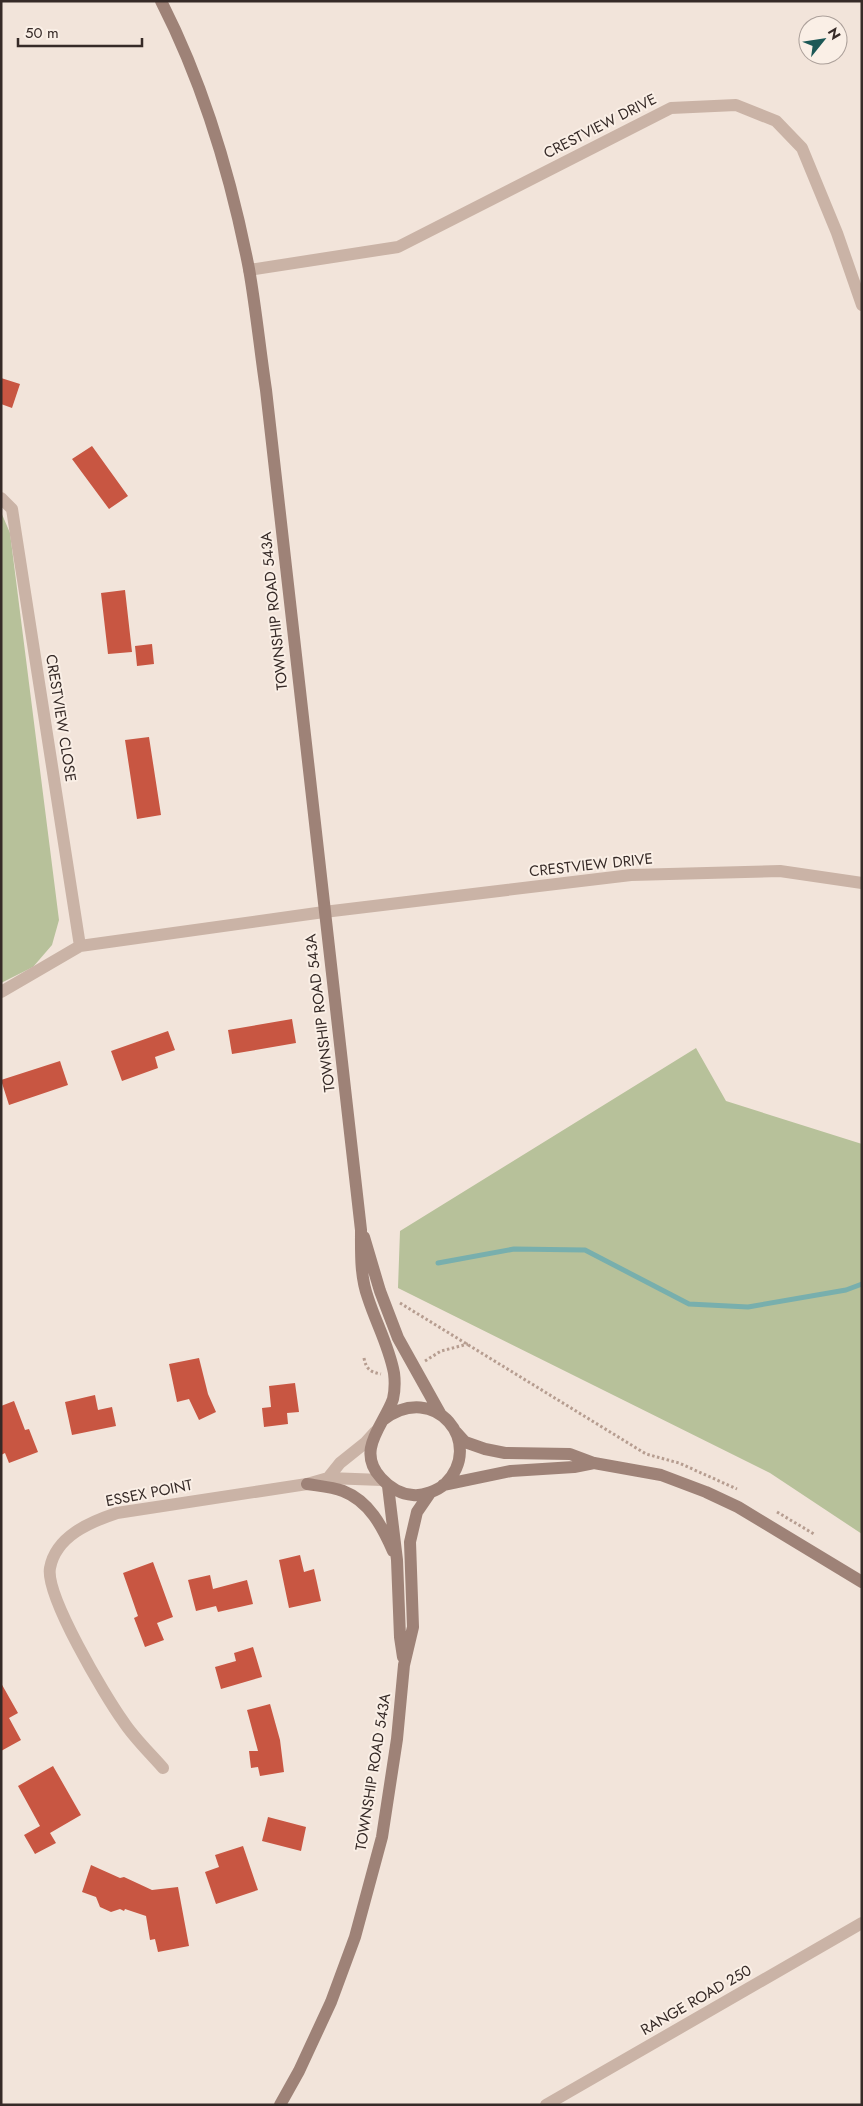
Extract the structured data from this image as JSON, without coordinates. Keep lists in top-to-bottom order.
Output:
{
  "streets": {
    "main road": ["TOWNSHIP ROAD 543A"],
    "street": [
      "CRESTVIEW DRIVE",
      "CRESTVIEW CLOSE",
      "ESSEX POINT",
      "RANGE ROAD 250"
    ]
  },
  "crossings": [
    ["CRESTVIEW DRIVE", "TOWNSHIP ROAD 543A"],
    ["TOWNSHIP ROAD 543A", "ESSEX POINT"]
  ],
  "scale_bar": "50 m",
  "north": "top right"
}
